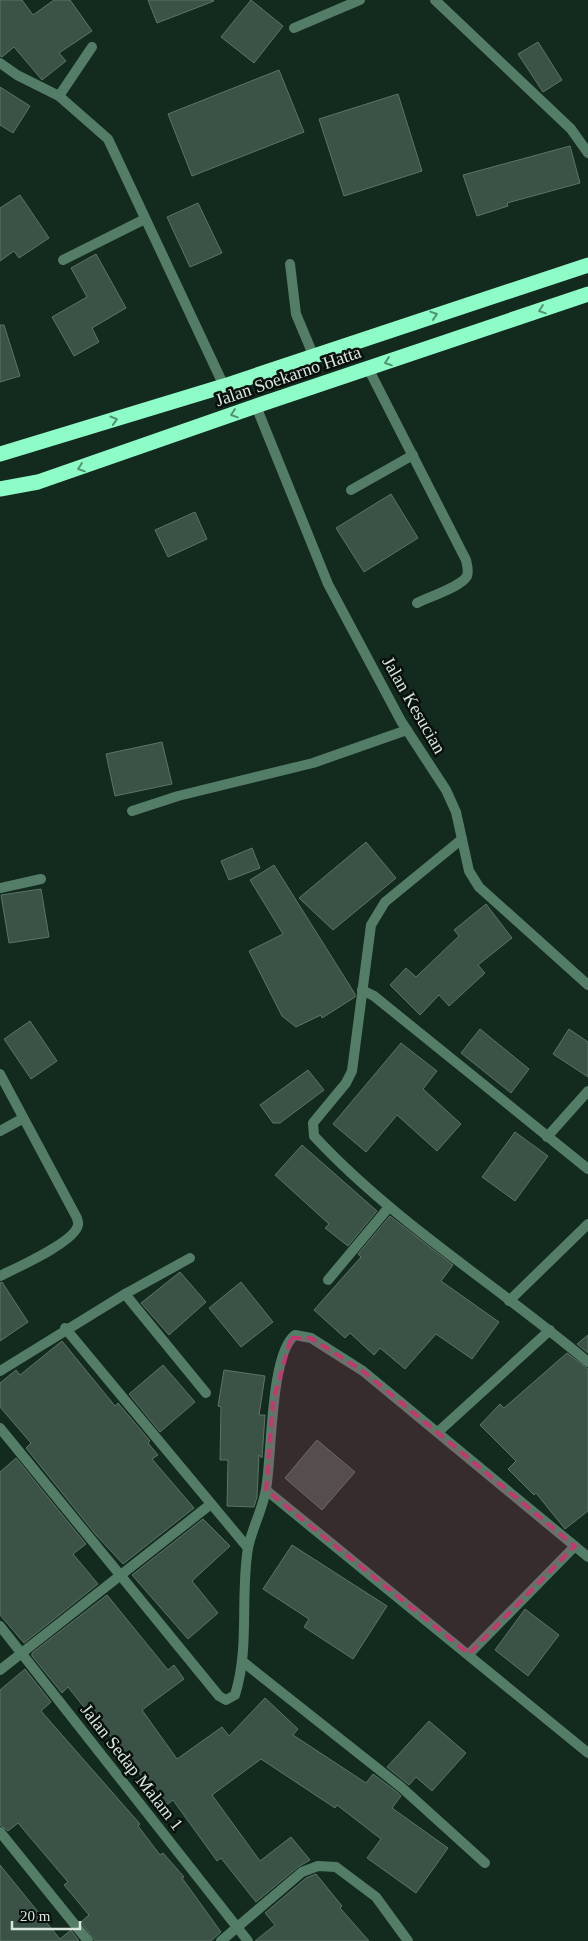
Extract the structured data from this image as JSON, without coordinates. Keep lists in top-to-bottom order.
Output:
{
  "streets": {
    "highway": ["Jalan Soekarno Hatta"],
    "street": ["Jalan Kesucian", "Jalan Sedap Malam 1"]
  },
  "crossings": [
    ["Jalan Soekarno Hatta", "Jalan Kesucian"]
  ],
  "scale_bar": "20 m"
}
